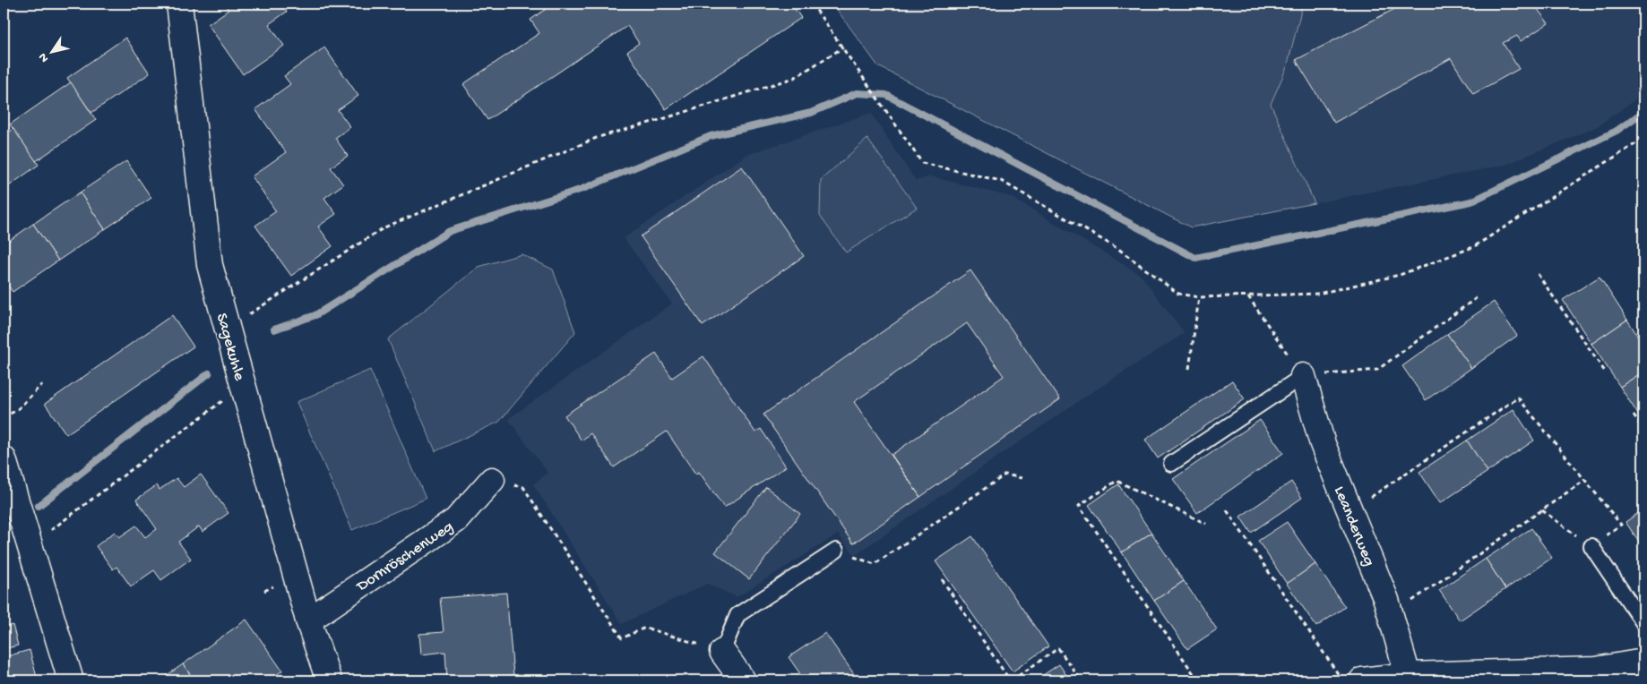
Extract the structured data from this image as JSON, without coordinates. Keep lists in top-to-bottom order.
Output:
{
  "streets": {
    "street": ["Sagekuhle", "Leanderweg", "Dornröschenweg"]
  },
  "crossings": [
    ["Sagekuhle", "Dornröschenweg"]
  ],
  "north": "bottom left"
}
